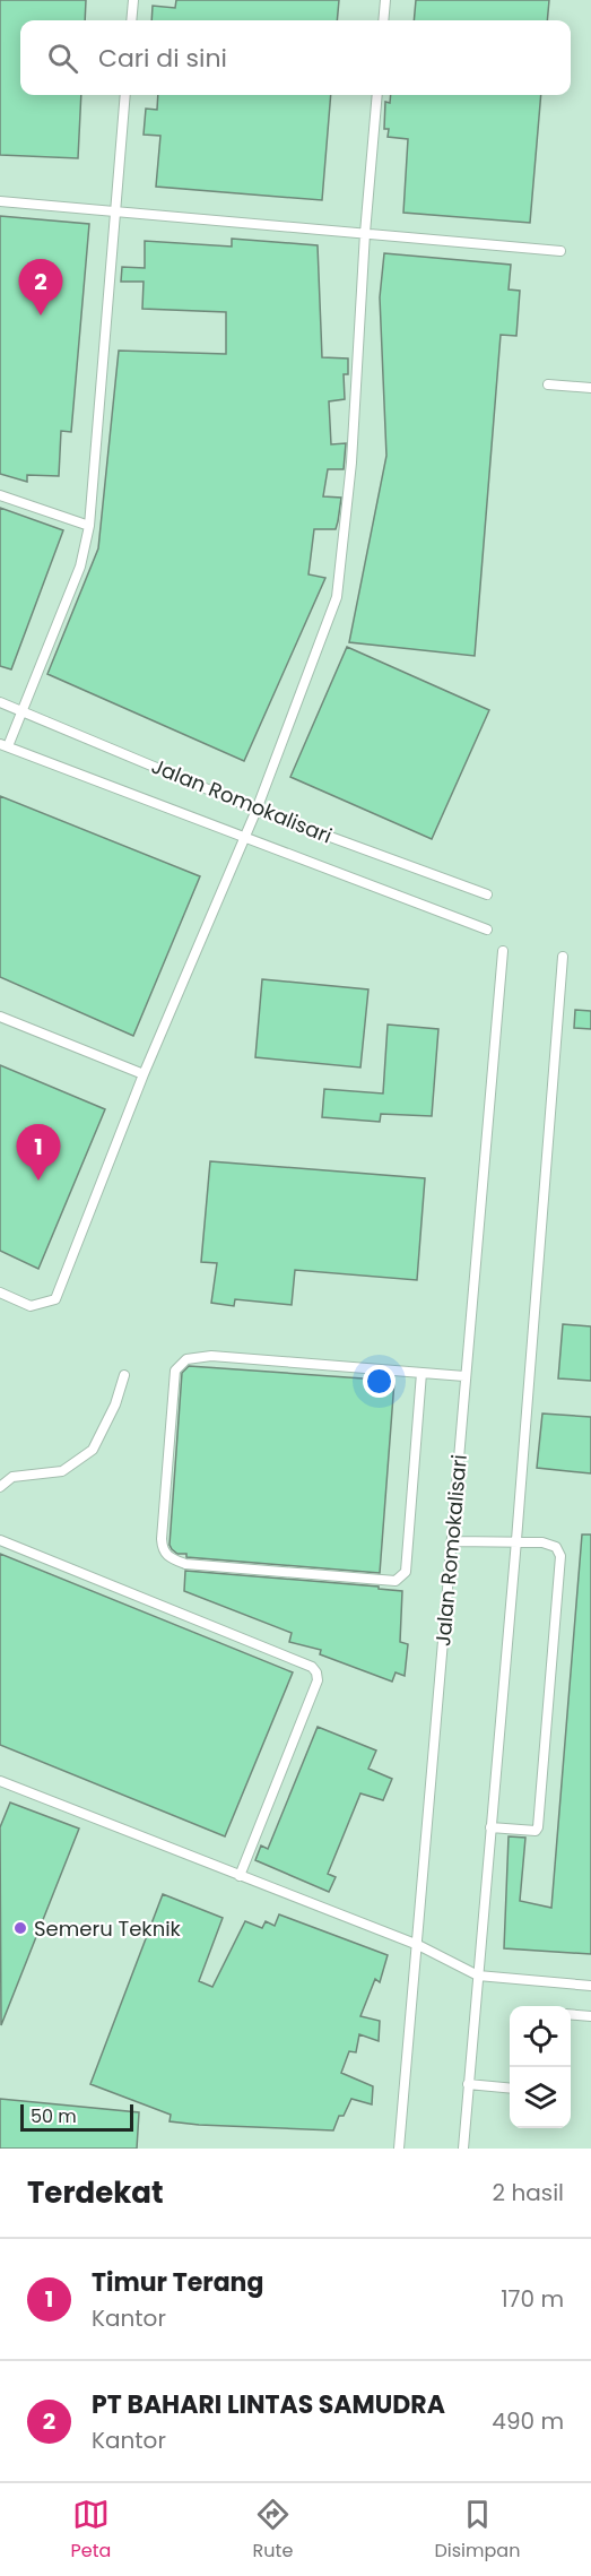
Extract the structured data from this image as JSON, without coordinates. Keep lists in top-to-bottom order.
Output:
{
  "streets": {
    "lane": ["Jalan Romokalisari"]
  },
  "places": ["Semeru Teknik"],
  "scale_bar": "50 m",
  "page": {
    "search": "Cari di sini",
    "pins": ["2", "1"],
    "scale": "50 m",
    "heading": ["Terdekat", "2 hasil"],
    "list": [
      {
        "mark": "1",
        "name": "Timur Terang",
        "note": "Kantor",
        "value": "170 m"
      },
      {
        "mark": "2",
        "name": "PT BAHARI LINTAS SAMUDRA",
        "note": "Kantor",
        "value": "490 m"
      }
    ],
    "nav": ["Peta", "Rute", "Disimpan"]
  }
}
